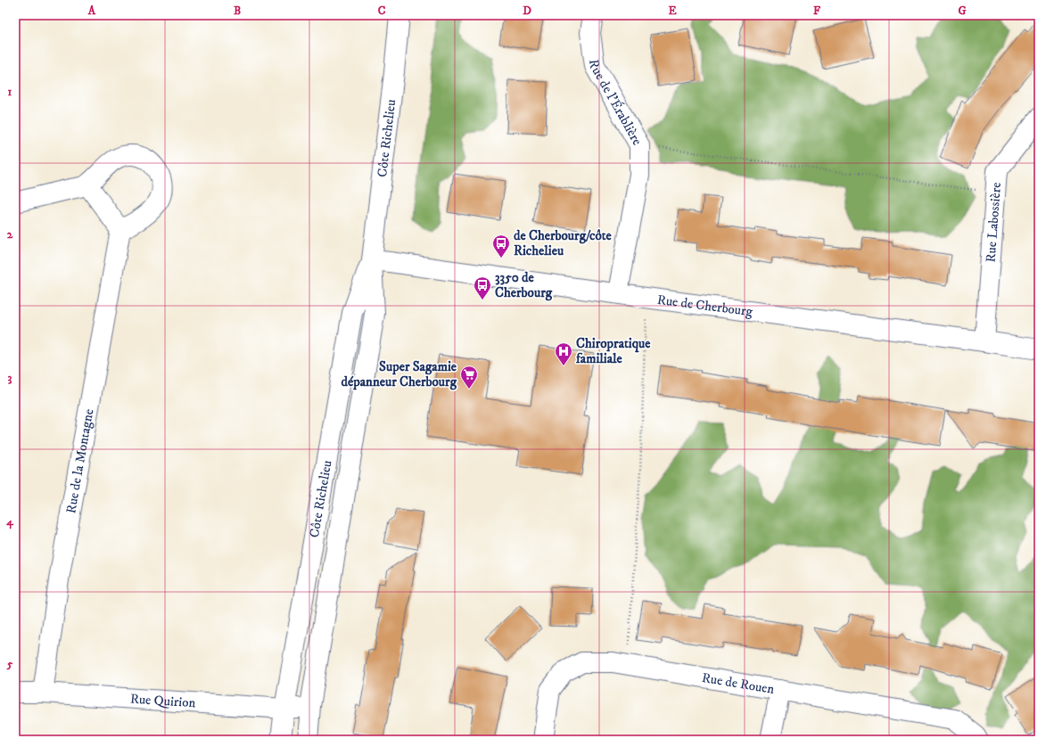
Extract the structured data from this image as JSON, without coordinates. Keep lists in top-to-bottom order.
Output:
{
  "streets": {
    "street": [
      "Rue de l'Érablière",
      "Côte Richelieu",
      "Rue Labossière",
      "Rue de Cherbourg",
      "Rue de la Montagne",
      "Rue de Rouen",
      "Rue Quirion"
    ]
  },
  "crossings": [
    ["Rue de l'Érablière", "Rue de Cherbourg"],
    ["Côte Richelieu", "Rue de Cherbourg"],
    ["Côte Richelieu", "Rue Quirion"],
    ["Rue Labossière", "Rue de Cherbourg"],
    ["Rue de la Montagne", "Rue Quirion"]
  ],
  "places": {
    "bus stop": ["de Cherbourg/côte Richelieu", "3350 de Cherbourg"],
    "hospital": ["Chiropratique familiale"],
    "supermarket": ["Super Sagamie dépanneur Cherbourg"]
  },
  "grid": {
    "columns": [
      "A",
      "B",
      "C",
      "D",
      "E",
      "F",
      "G"
    ],
    "rows": [
      "1",
      "2",
      "3",
      "4",
      "5"
    ]
  }
}
